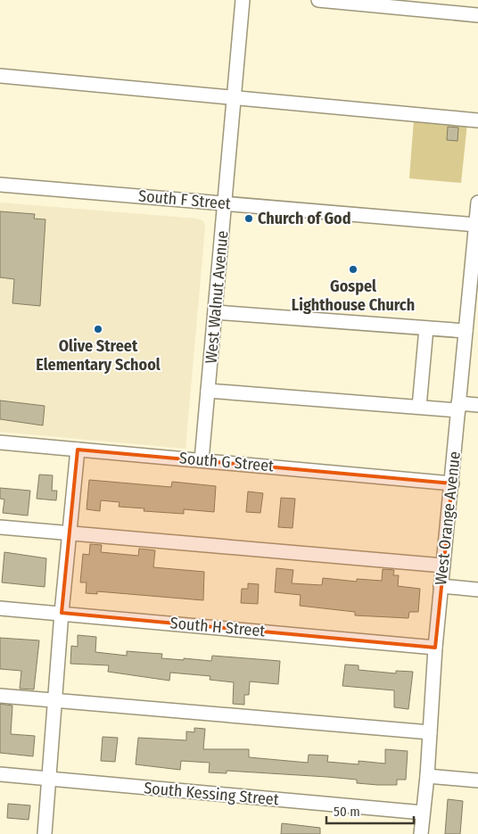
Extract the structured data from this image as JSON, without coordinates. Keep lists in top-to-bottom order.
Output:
{
  "streets": {
    "street": [
      "South F Street",
      "West Walnut Avenue",
      "South G Street",
      "West Orange Avenue",
      "South H Street",
      "South Kessing Street"
    ]
  },
  "crossings": [
    ["South F Street", "West Walnut Avenue"],
    ["South F Street", "West Orange Avenue"],
    ["West Walnut Avenue", "South G Street"],
    ["South G Street", "West Orange Avenue"],
    ["West Orange Avenue", "South H Street"],
    ["West Orange Avenue", "South Kessing Street"]
  ],
  "places": ["Church of God", "Gospel Lighthouse Church", "Olive Street Elementary School"],
  "scale_bar": "50 m"
}
